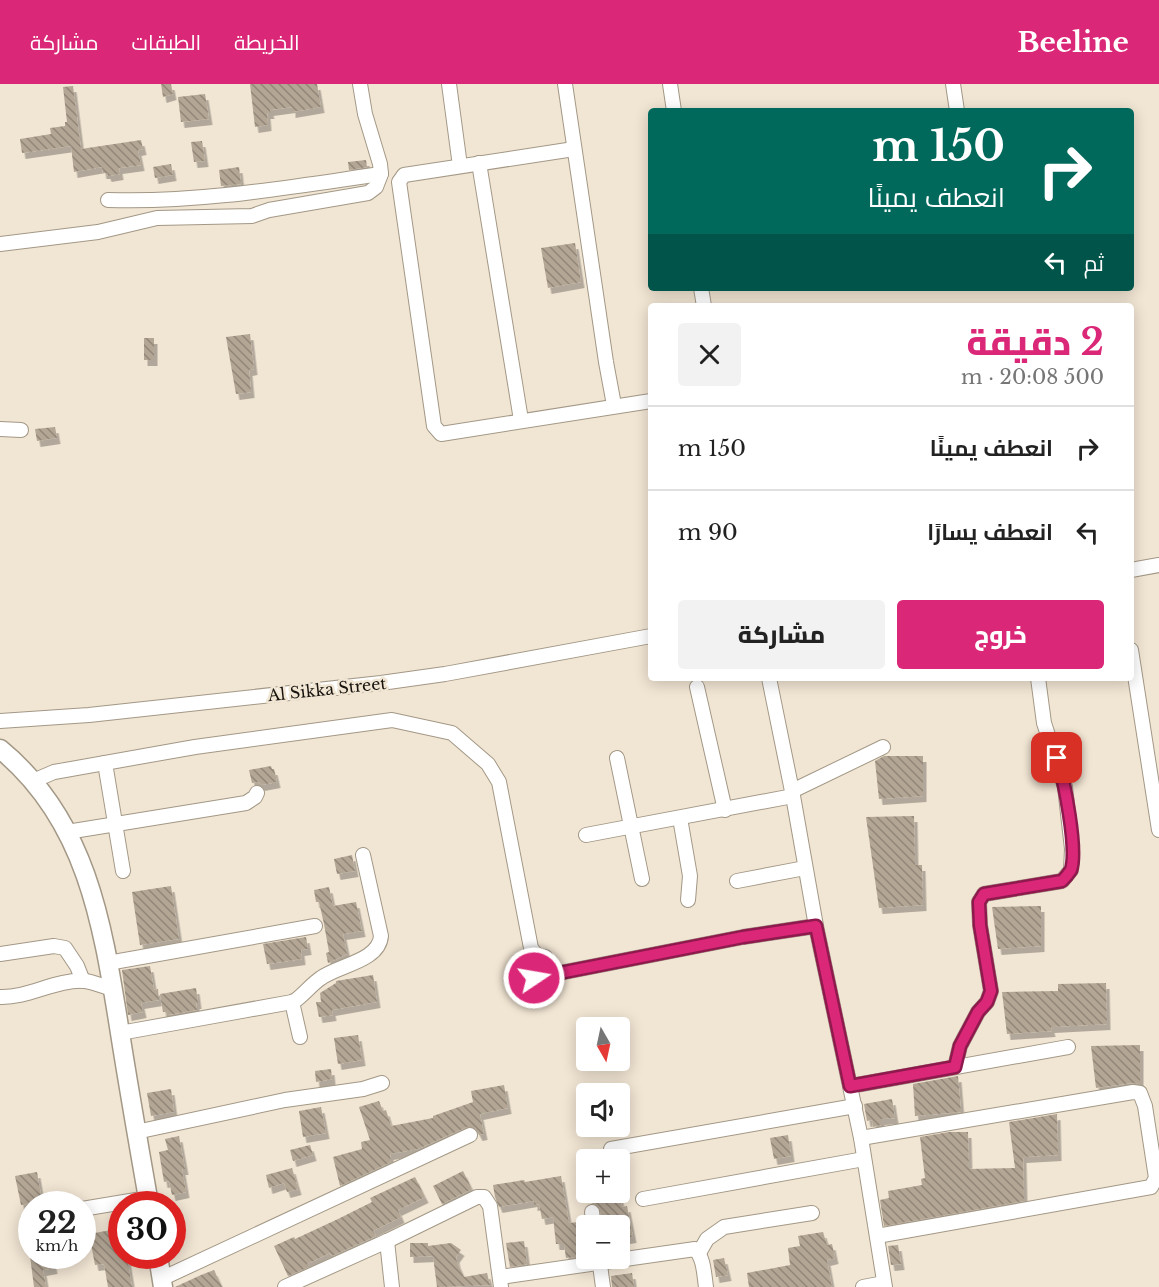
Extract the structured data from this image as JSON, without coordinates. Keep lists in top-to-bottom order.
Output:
{
  "streets": {
    "street": ["Al Sikka Street"]
  },
  "north": "bottom",
  "page": {
    "header": "Beeline",
    "nav": ["الخريطة", "الطبقات", "مشاركة"],
    "turn": ["150 m", "انعطف يمينًا"],
    "then": "ثم",
    "heading": ["2 دقيقة", "500 m · 20:08"],
    "list": [
      {
        "name": "انعطف يمينًا",
        "value": "150 m"
      },
      {
        "name": "انعطف يسارًا",
        "value": "90 m"
      }
    ],
    "buttons": ["خروج", "مشاركة"],
    "map_buttons": ["+", "−"],
    "speed": "22 km/h",
    "limit": "30"
  }
}
